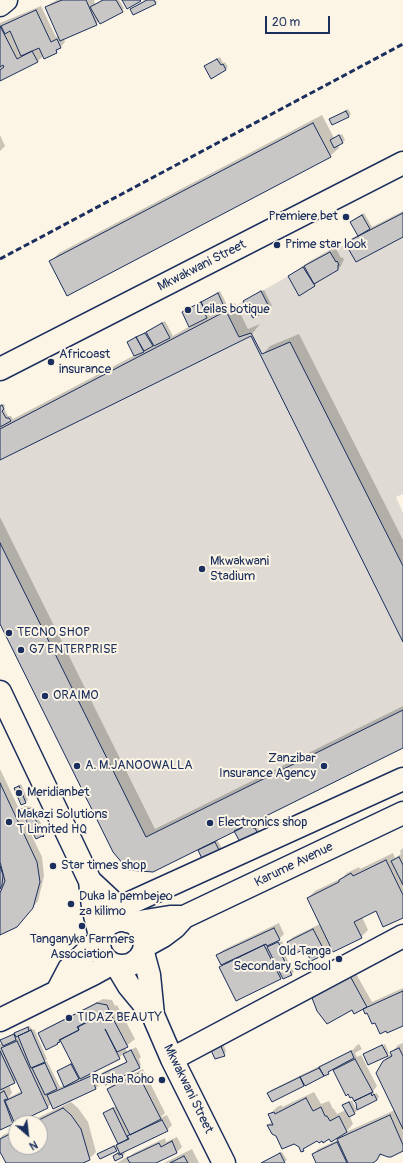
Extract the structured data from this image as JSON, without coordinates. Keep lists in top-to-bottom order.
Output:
{
  "streets": {
    "main road": ["Mkwakwani Street", "Karume Avenue"]
  },
  "places": [
    "Premiere bet",
    "Prime star look",
    "Leilas botique",
    "Africoast insurance",
    "Mkwakwani Stadium",
    "TECNO SHOP",
    "G7 ENTERPRISE",
    "ORAIMO",
    "A. M.JANOOWALLA",
    "Zanzibar Insurance Agency",
    "Meridianbet",
    "Makazi Solutions T Limited HQ",
    "Electronics shop",
    "Star times shop",
    "Duka la pembejeo za kilimo",
    "Tanganyka Farmers Association",
    "Old Tanga Secondary School",
    "TIDAZ BEAUTY",
    "Rusha Roho"
  ],
  "scale_bar": "20 m",
  "north": "bottom right"
}
